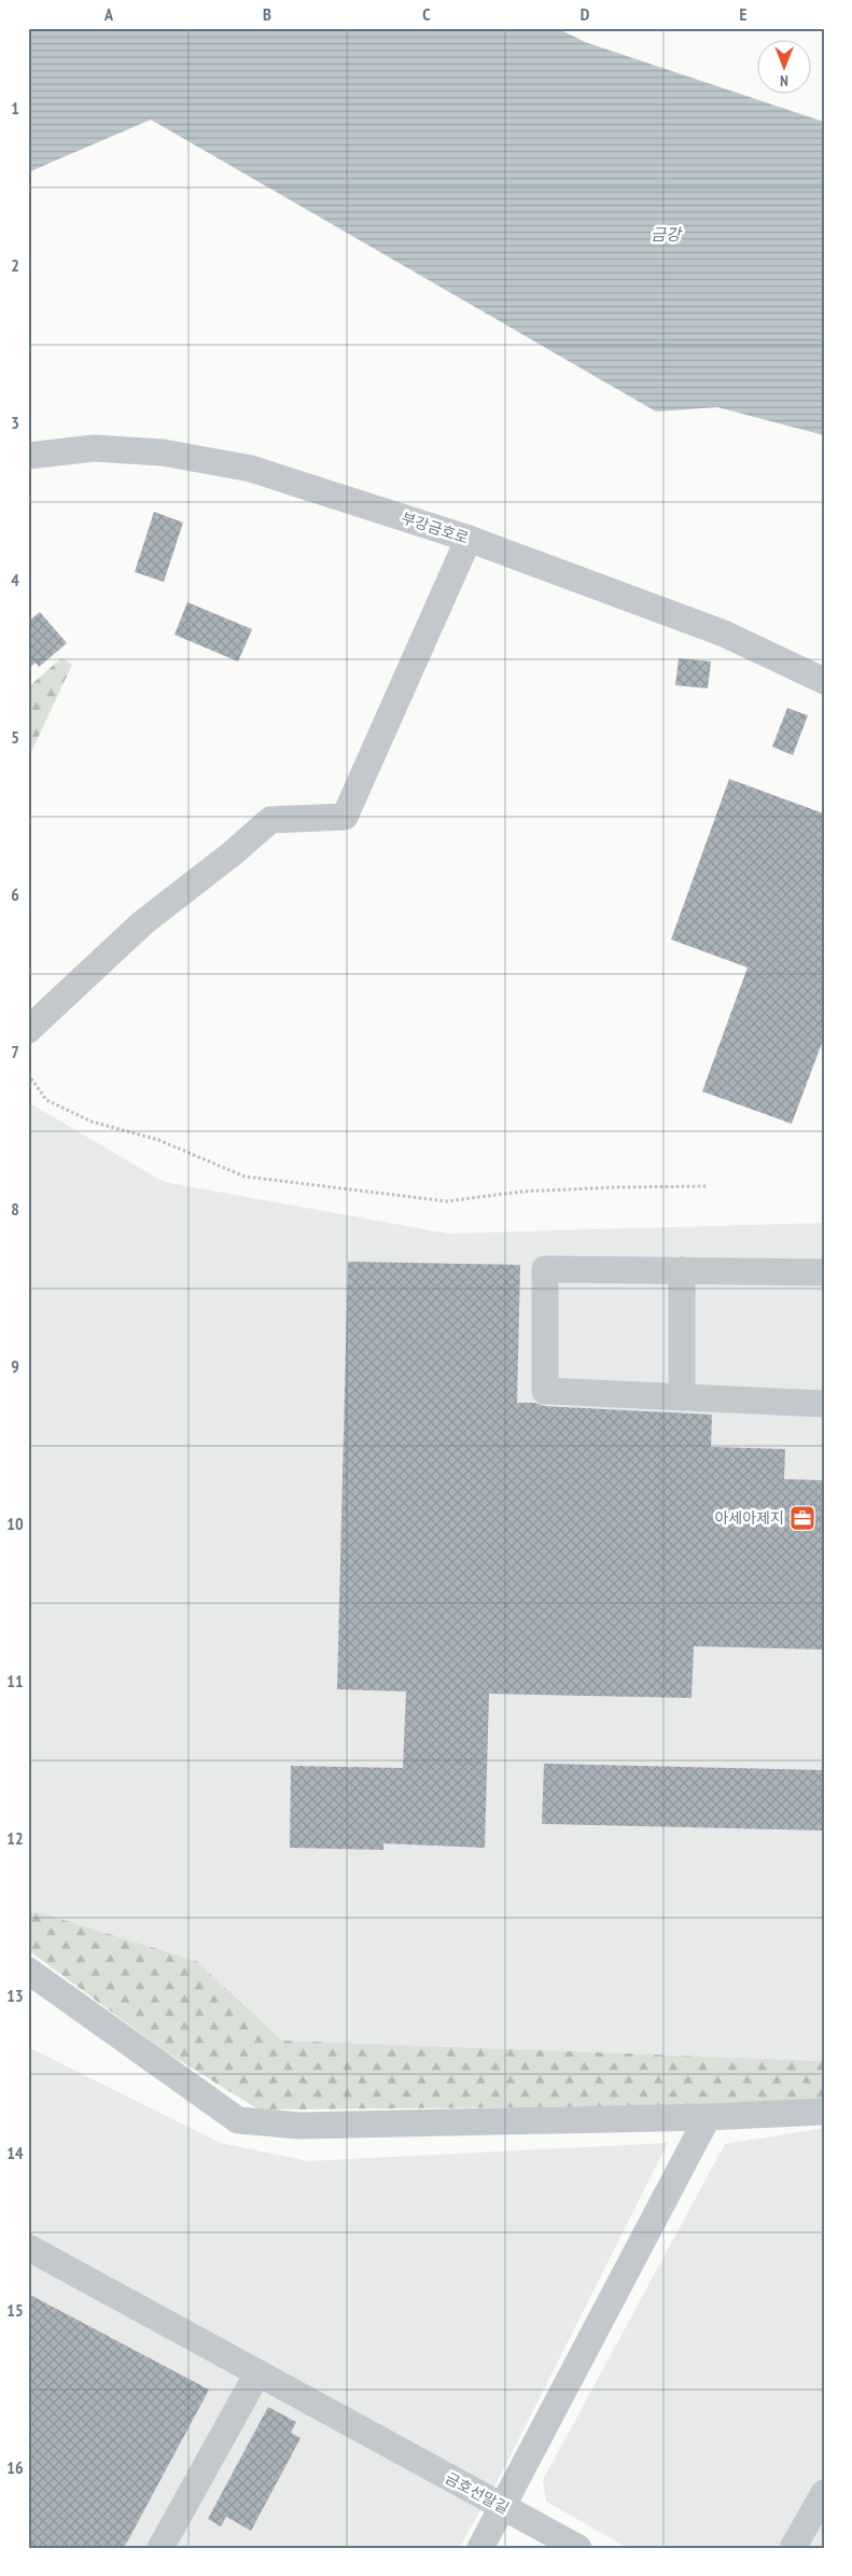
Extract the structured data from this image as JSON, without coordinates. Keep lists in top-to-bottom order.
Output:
{
  "streets": {
    "street": ["부강금호로", "금호선말길"]
  },
  "water": ["금강"],
  "places": {
    "office": ["아세아제지"]
  },
  "north": "bottom",
  "grid": {
    "columns": [
      "A",
      "B",
      "C",
      "D",
      "E"
    ],
    "rows": [
      "1",
      "2",
      "3",
      "4",
      "5",
      "6",
      "7",
      "8",
      "9",
      "10",
      "11",
      "12",
      "13",
      "14",
      "15",
      "16"
    ]
  }
}
